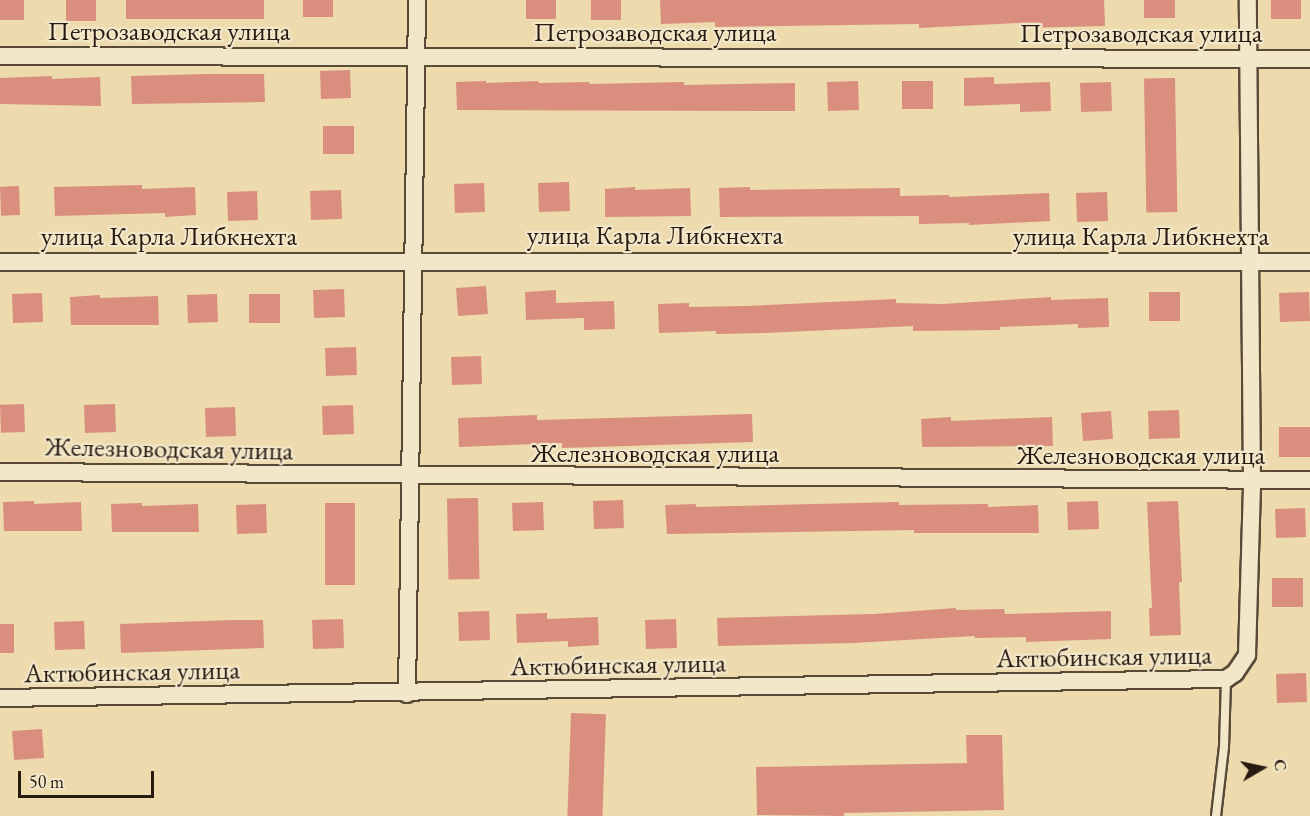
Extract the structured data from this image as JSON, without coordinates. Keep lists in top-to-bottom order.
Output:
{
  "streets": {
    "street": [
      "Петрозаводская улица",
      "улица Карла Либкнехта",
      "Железноводская улица",
      "Актюбинская улица"
    ]
  },
  "scale_bar": "50 m",
  "north": "right"
}
